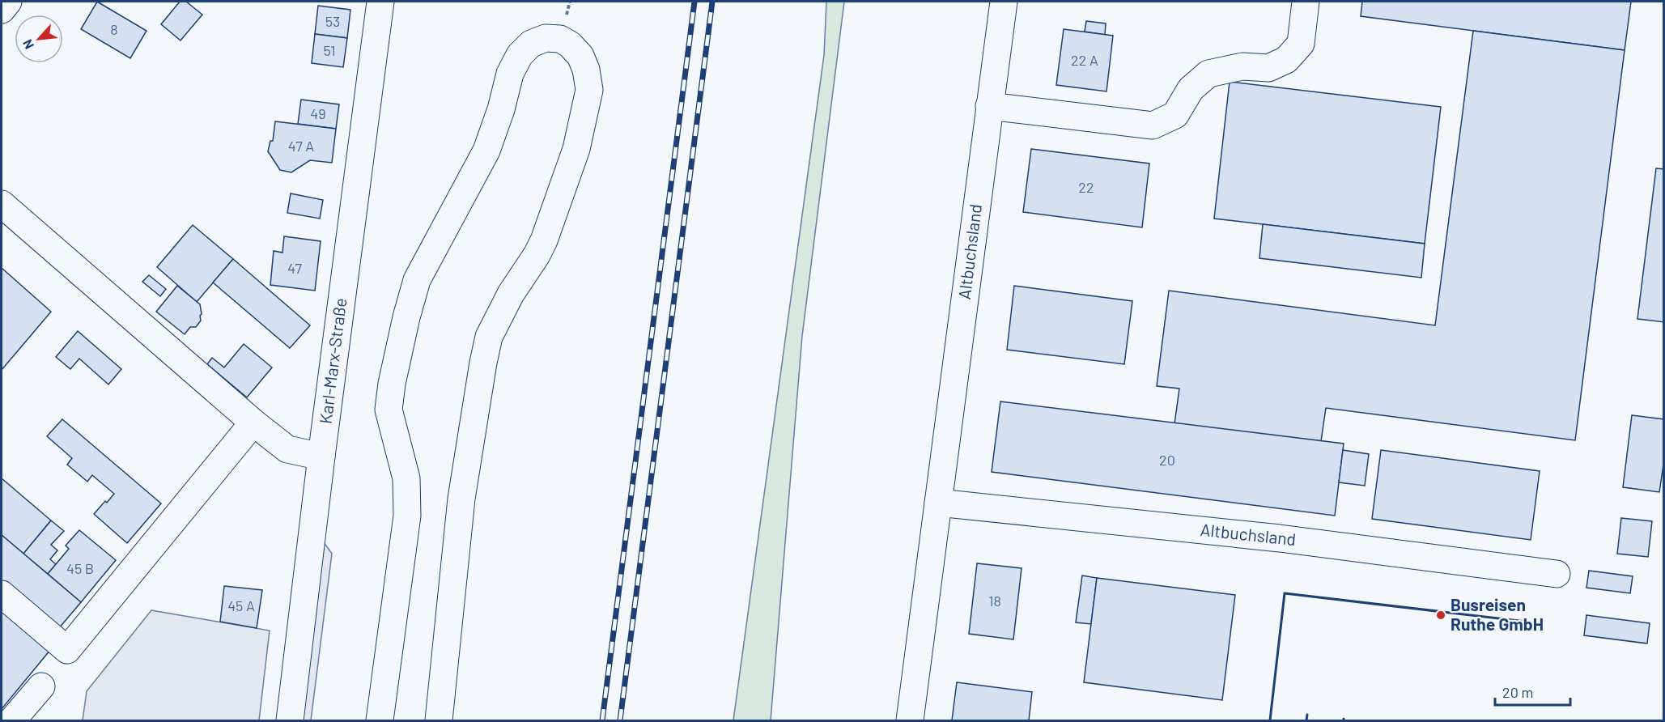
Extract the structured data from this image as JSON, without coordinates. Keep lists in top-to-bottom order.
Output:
{
  "streets": {
    "street": ["Altbuchsland", "Karl-Marx-Straße"]
  },
  "places": ["Busreisen Ruthe GmbH"],
  "house_numbers": [
    "53",
    "8",
    "51",
    "22 A",
    "49",
    "47 A",
    "22",
    "47",
    "20",
    "45 B",
    "18",
    "45 A"
  ],
  "scale_bar": "20 m",
  "north": "bottom left"
}
